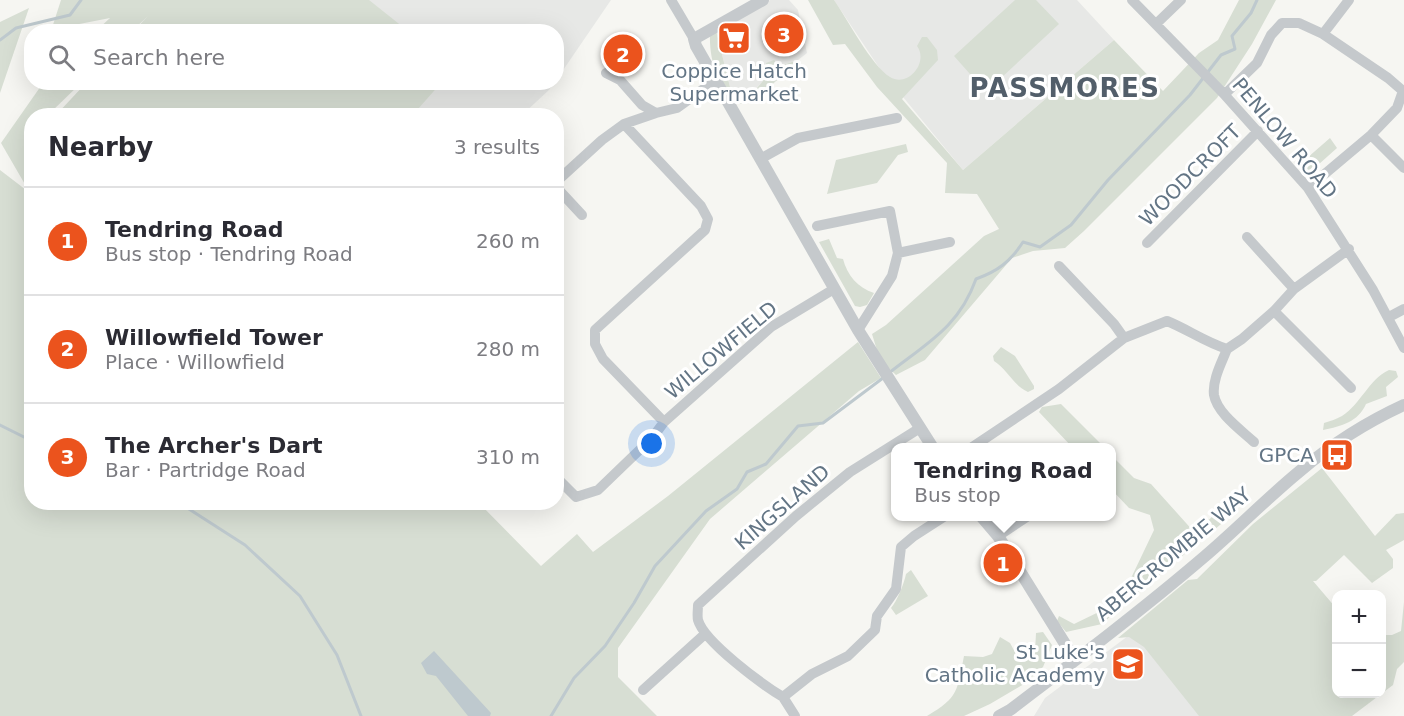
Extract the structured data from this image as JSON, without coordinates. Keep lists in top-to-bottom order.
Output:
{
  "streets": {
    "street": [
      "PENLOW ROAD",
      "WOODCROFT",
      "WILLOWFIELD",
      "KINGSLAND",
      "ABERCROMBIE WAY"
    ]
  },
  "crossings": [
    ["PENLOW ROAD", "WOODCROFT"]
  ],
  "districts": ["PASSMORES"],
  "places": {
    "supermarket": ["Coppice Hatch Supermarket"],
    "bus stop": ["GPCA"],
    "school or university": ["St Luke's Catholic Academy"]
  },
  "page": {
    "pins": ["3", "2", "1"],
    "search": "Search here",
    "heading": ["Nearby", "3 results"],
    "list": [
      {
        "mark": "1",
        "name": "Tendring Road",
        "note": "Bus stop · Tendring Road",
        "value": "260 m"
      },
      {
        "mark": "2",
        "name": "Willowfield Tower",
        "note": "Place · Willowfield",
        "value": "280 m"
      },
      {
        "mark": "3",
        "name": "The Archer's Dart",
        "note": "Bar · Partridge Road",
        "value": "310 m"
      }
    ],
    "popup": ["Tendring Road", "Bus stop"],
    "map_buttons": ["+", "−"]
  }
}
